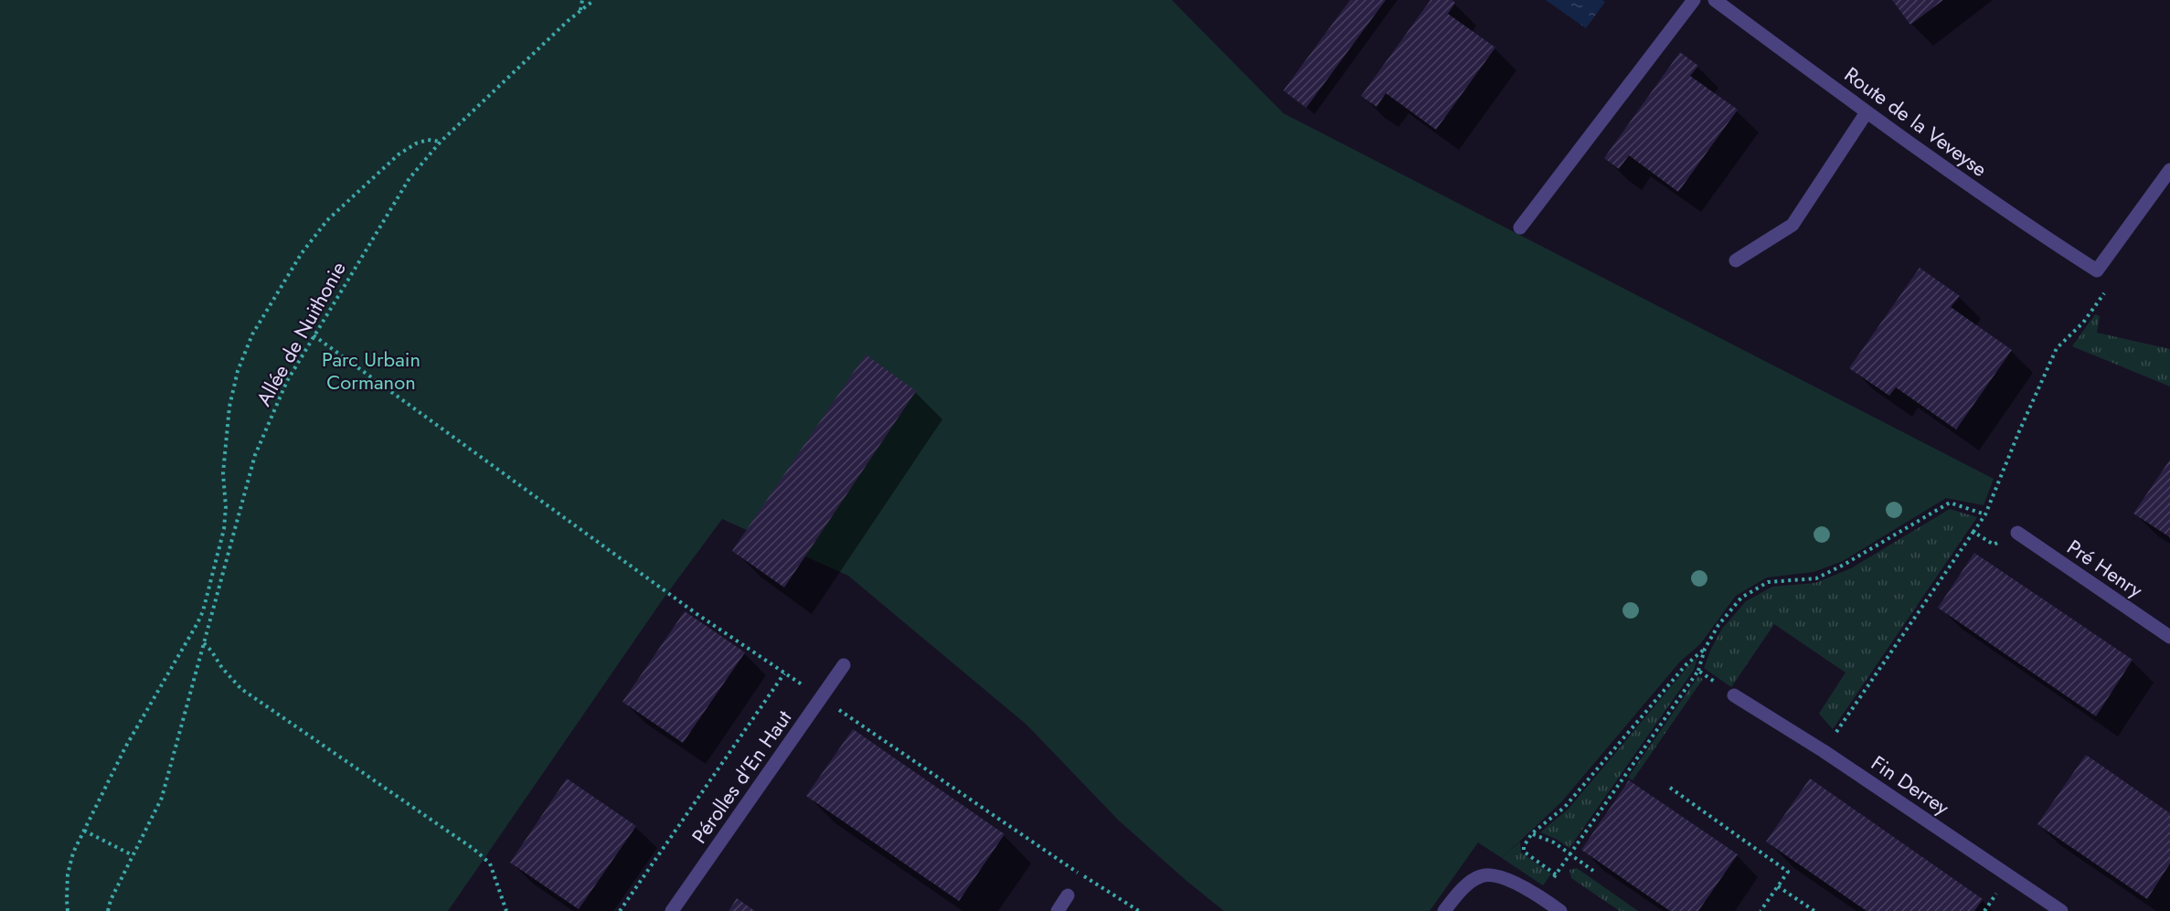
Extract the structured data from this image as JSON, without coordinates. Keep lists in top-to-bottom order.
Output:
{
  "streets": {
    "street": [
      "Route de la Veveyse",
      "Pré Henry",
      "Pérolles d'En Haut",
      "Fin Derrey"
    ],
    "path": ["Allée de Nuithonie"]
  },
  "parks": ["Parc Urbain Cormanon"]
}
